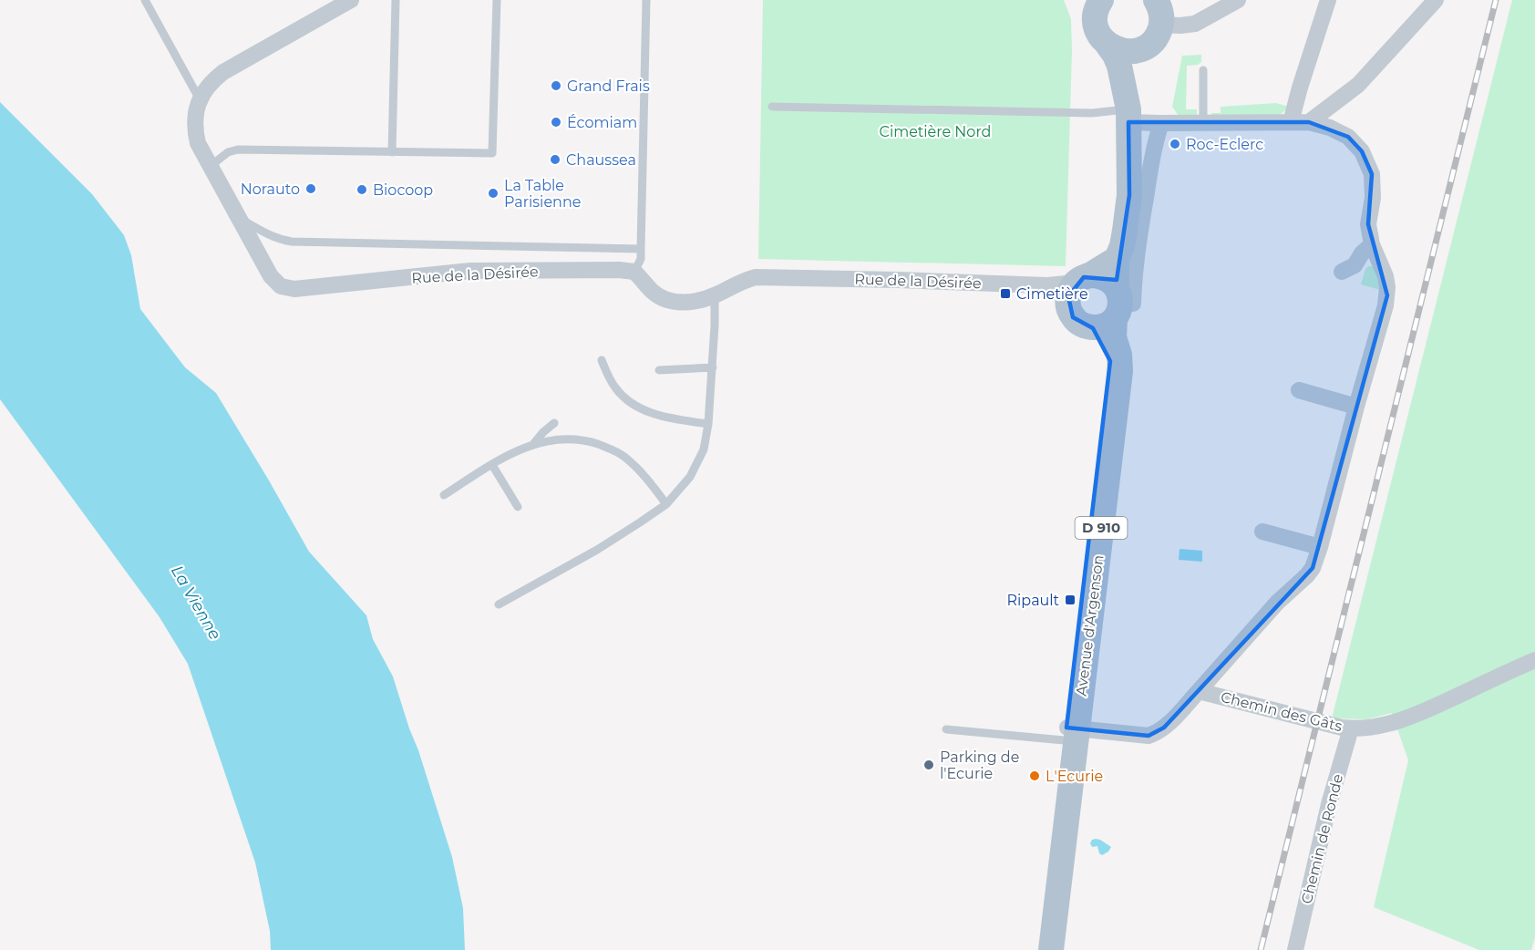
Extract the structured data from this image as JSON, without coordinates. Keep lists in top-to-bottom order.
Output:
{
  "streets": {
    "main road": ["D 910", "Avenue d'Argenson"],
    "street": ["Rue de la Désirée", "Chemin des Gâts", "Chemin de Ronde"]
  },
  "crossings": [
    ["Rue de la Désirée", "Avenue d'Argenson"],
    ["D 910", "Avenue d'Argenson"],
    ["Chemin des Gâts", "Chemin de Ronde"]
  ],
  "water": ["La Vienne"],
  "parks": ["Cimetière Nord"],
  "places": {
    "other": [
      "Grand Frais",
      "Écomiam",
      "Roc-Eclerc",
      "Chaussea",
      "Norauto",
      "Biocoop",
      "La Table Parisienne",
      "Parking de l'Ecurie",
      "L'Ecurie"
    ],
    "transit": ["Cimetière", "Ripault"]
  }
}
